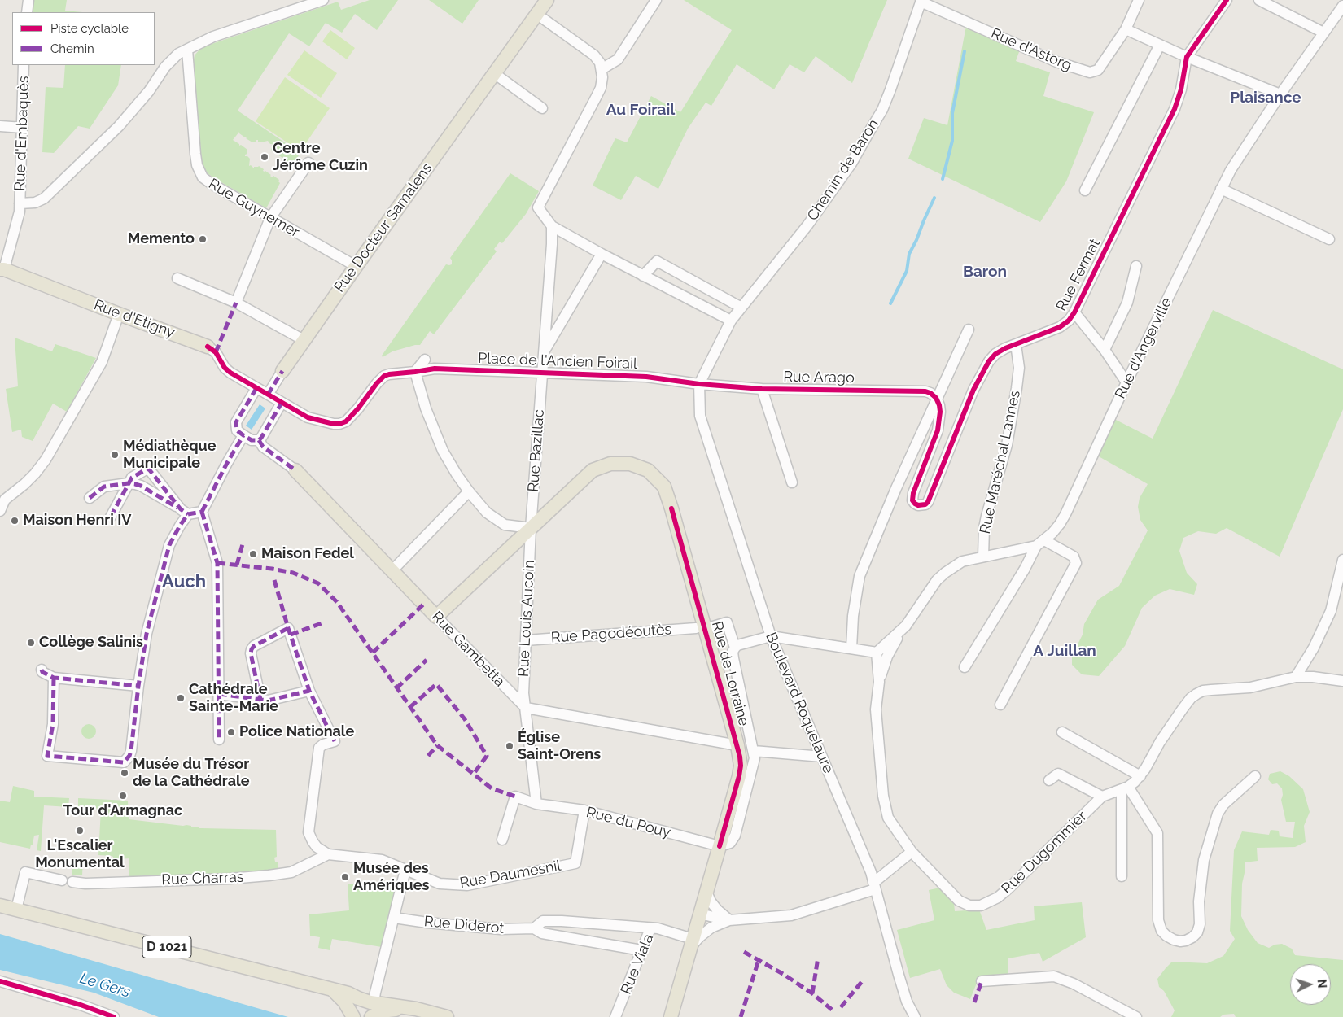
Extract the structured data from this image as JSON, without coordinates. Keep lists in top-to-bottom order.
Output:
{
  "streets": {
    "main road": [
      "Rue Docteur Samalens",
      "Rue d'Etigny",
      "Rue Gambetta",
      "Rue de Lorraine",
      "D 1021"
    ],
    "street": [
      "Rue d'Astorg",
      "Rue d'Embaquès",
      "Chemin de Baron",
      "Rue Guynemer",
      "Rue Fermat",
      "Rue d'Angerville",
      "Place de l'Ancien Foirail",
      "Rue Arago",
      "Rue Bazillac",
      "Rue Maréchal Lannes",
      "Rue Louis Aucoin",
      "Rue Pagodéoutès",
      "Boulevard Roquelaure",
      "Rue du Pouy",
      "Rue Dugommier",
      "Rue Daumesnil",
      "Rue Charras",
      "Rue Diderot",
      "Rue Viala"
    ]
  },
  "crossings": [
    ["Rue d'Astorg", "Chemin de Baron"],
    ["Rue d'Embaquès", "Rue d'Etigny"],
    ["Rue Guynemer", "Rue Docteur Samalens"],
    ["Rue Docteur Samalens", "Rue d'Etigny"],
    ["Rue Fermat", "Rue Arago"],
    ["Rue Fermat", "Rue Maréchal Lannes"],
    ["Rue d'Etigny", "Place de l'Ancien Foirail"],
    ["Place de l'Ancien Foirail", "Rue Arago"],
    ["Place de l'Ancien Foirail", "Rue Bazillac"],
    ["Place de l'Ancien Foirail", "Boulevard Roquelaure"],
    ["Rue Arago", "Boulevard Roquelaure"],
    ["Rue Bazillac", "Rue Louis Aucoin"],
    ["Rue Bazillac", "Rue de Lorraine"],
    ["Rue Louis Aucoin", "Rue Pagodéoutès"],
    ["Rue Louis Aucoin", "Rue Gambetta"],
    ["Rue Louis Aucoin", "Rue de Lorraine"],
    ["Rue Louis Aucoin", "Rue du Pouy"],
    ["Rue Gambetta", "Rue de Lorraine"],
    ["Rue de Lorraine", "Rue du Pouy"],
    ["Rue de Lorraine", "Rue Viala"],
    ["Rue du Pouy", "Rue Daumesnil"],
    ["Rue Daumesnil", "Rue Charras"],
    ["Rue Diderot", "Rue Viala"]
  ],
  "districts": [
    "Plaisance",
    "Au Foirail",
    "Baron",
    "Auch",
    "A Juillan"
  ],
  "water": ["Le Gers"],
  "places": [
    "Centre Jérôme Cuzin",
    "Memento",
    "Médiathèque Municipale",
    "Maison Henri IV",
    "Maison Fedel",
    "Collège Salinis",
    "Cathédrale Sainte-Marie",
    "Police Nationale",
    "Église Saint-Orens",
    "Musée du Trésor de la Cathédrale",
    "Tour d'Armagnac",
    "L'Escalier Monumental",
    "Musée des Amériques"
  ],
  "legend": ["Piste cyclable", "Chemin"],
  "north": "right"
}
